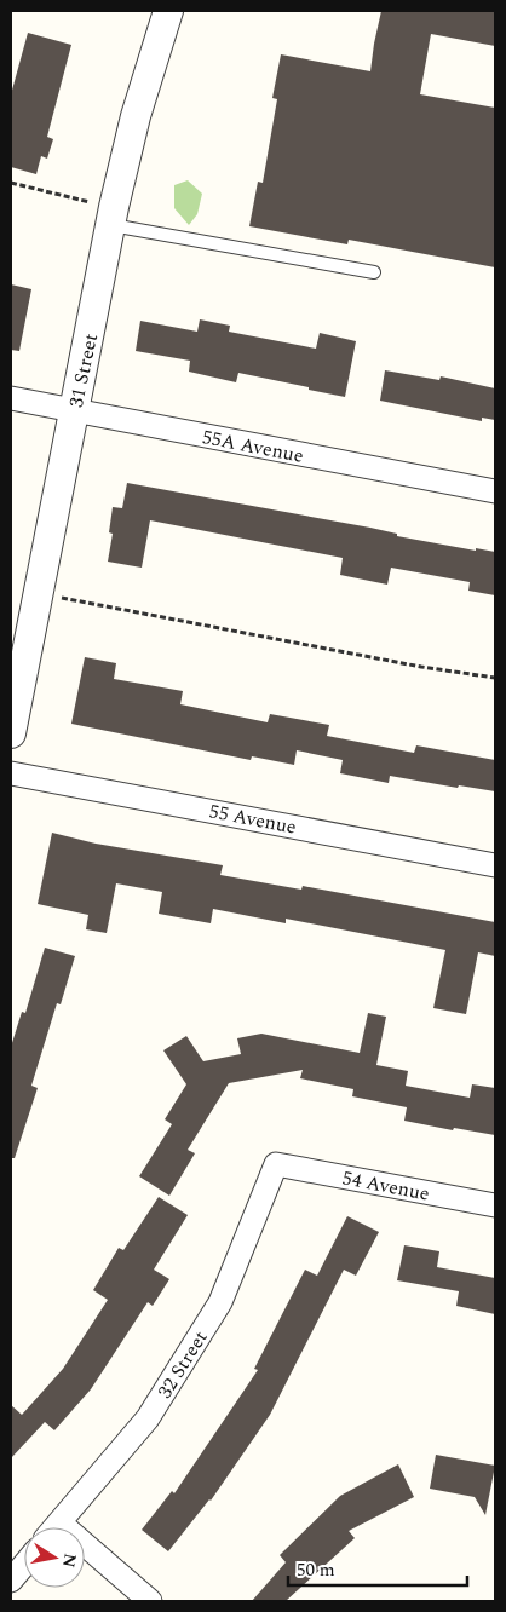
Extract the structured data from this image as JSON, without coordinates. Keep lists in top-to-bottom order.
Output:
{
  "streets": {
    "street": [
      "31 Street",
      "55A Avenue",
      "55 Avenue",
      "54 Avenue",
      "32 Street"
    ]
  },
  "crossings": [
    ["31 Street", "55A Avenue"],
    ["54 Avenue", "32 Street"]
  ],
  "scale_bar": "50 m",
  "north": "right"
}
